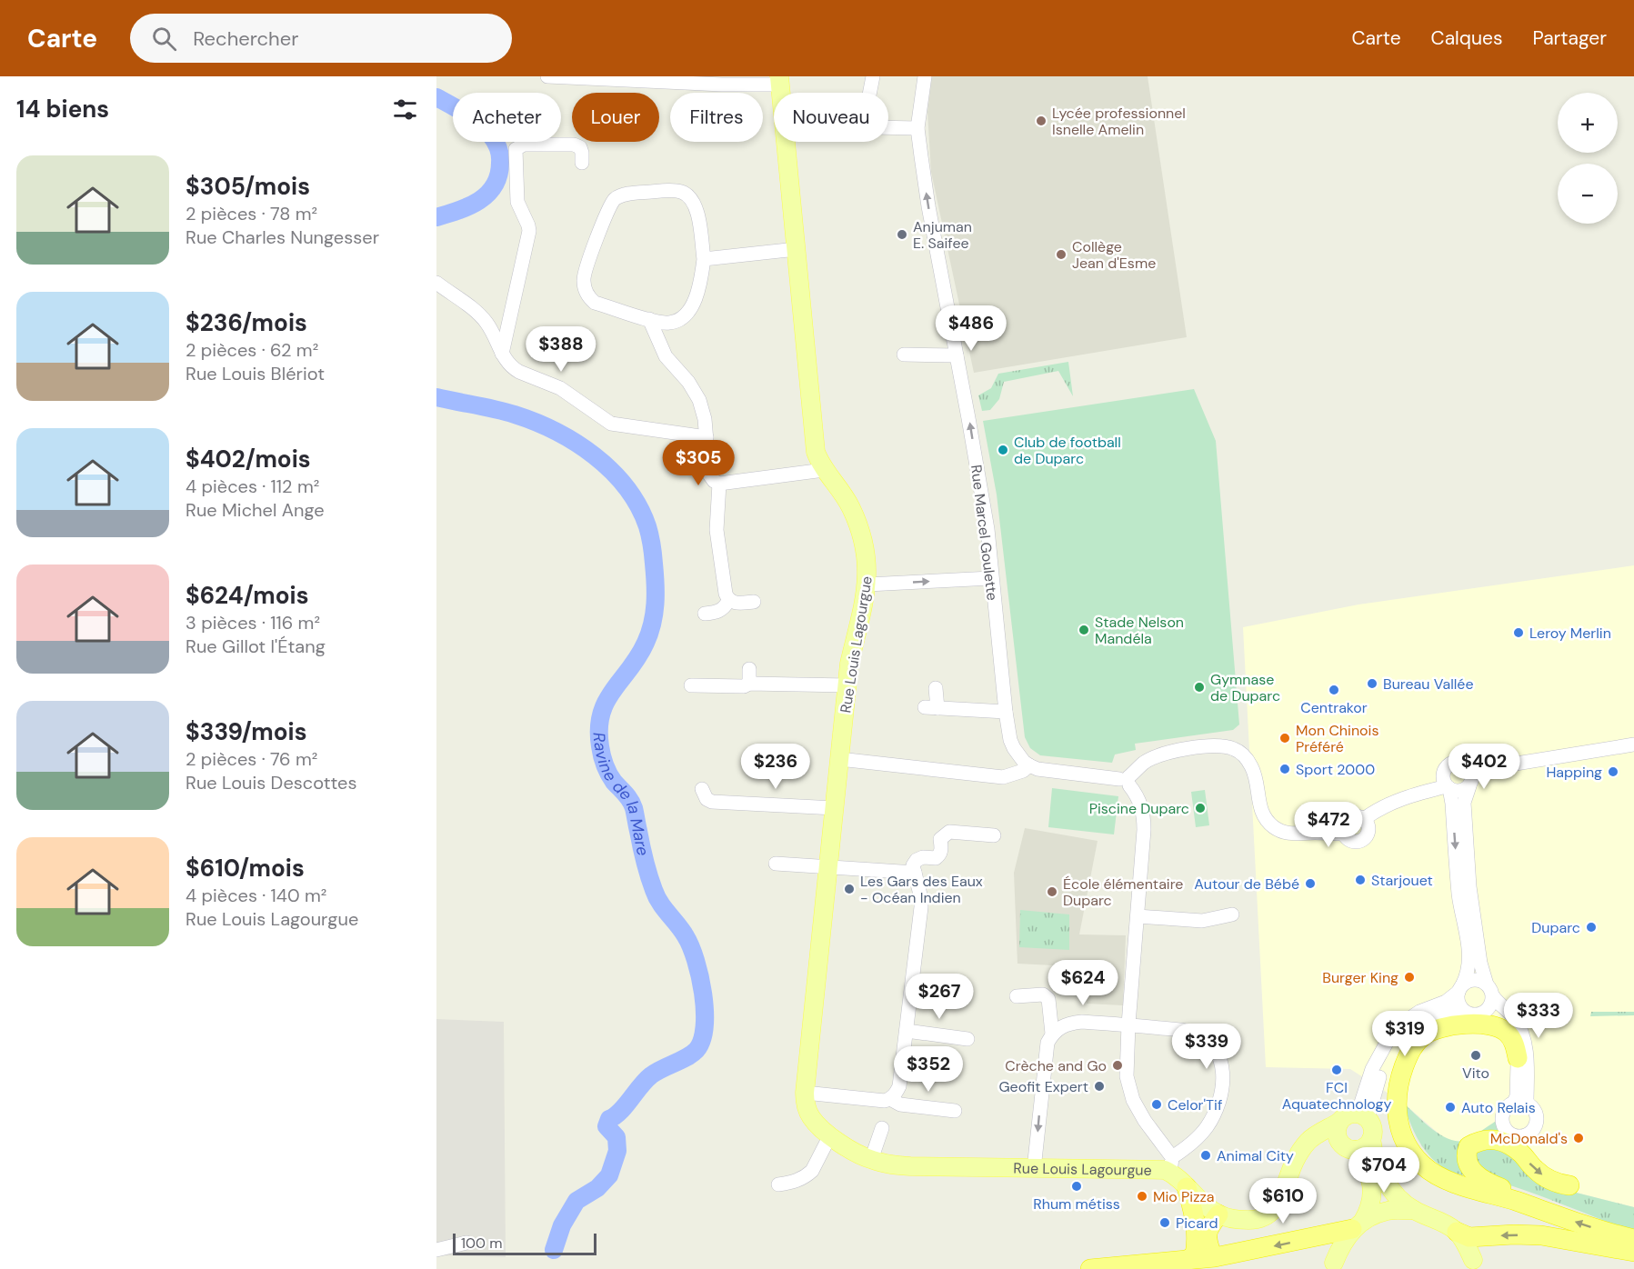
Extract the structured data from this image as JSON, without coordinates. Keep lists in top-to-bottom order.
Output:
{
  "streets": {
    "main road": ["Rue Louis Lagourgue"],
    "street": ["Rue Marcel Goulette"]
  },
  "one_way": ["Rue Marcel Goulette"],
  "water": ["Ravine de la Mare"],
  "places": [
    "Lycée professionnel Isnelle Amelin",
    "Anjuman E. Saifee",
    "Collège Jean d'Esme",
    "Club de football de Duparc",
    "Stade Nelson Mandéla",
    "Leroy Merlin",
    "Bureau Vallée",
    "Gymnase de Duparc",
    "Centrakor",
    "Mon Chinois Préféré",
    "Sport 2000",
    "Happing",
    "Piscine Duparc",
    "Starjouet",
    "Autour de Bébé",
    "Les Gars des Eaux - Océan Indien",
    "École élémentaire Duparc",
    "Duparc",
    "Burger King",
    "Vito",
    "Crèche and Go",
    "FCI Aquatechnology",
    "Geofit Expert",
    "Celor'Tif",
    "Auto Relais",
    "McDonald's",
    "Animal City",
    "Rhum métiss",
    "Mio Pizza",
    "Picard"
  ],
  "scale_bar": "100 m",
  "page": {
    "header": "Carte",
    "search": "Rechercher",
    "nav": ["Carte", "Calques", "Partager"],
    "heading": "14 biens",
    "map_buttons": ["+", "−"],
    "chip": [
      "Acheter",
      "Louer",
      "Filtres",
      "Nouveau"
    ],
    "list": [
      {
        "name": "$305/mois",
        "note": "2 pièces · 78 m² · Rue Charles Nungesser"
      },
      {
        "name": "$236/mois",
        "note": "2 pièces · 62 m² · Rue Louis Blériot"
      },
      {
        "name": "$402/mois",
        "note": "4 pièces · 112 m² · Rue Michel Ange"
      },
      {
        "name": "$624/mois",
        "note": "3 pièces · 116 m² · Rue Gillot l'Étang"
      },
      {
        "name": "$339/mois",
        "note": "2 pièces · 76 m² · Rue Louis Descottes"
      },
      {
        "name": "$610/mois",
        "note": "4 pièces · 140 m² · Rue Louis Lagourgue"
      }
    ],
    "price": [
      "$486",
      "$388",
      "$305",
      "$236",
      "$402",
      "$472",
      "$624",
      "$267",
      "$333",
      "$319",
      "$339",
      "$352",
      "$704",
      "$610"
    ],
    "scale": "100 m"
  }
}
